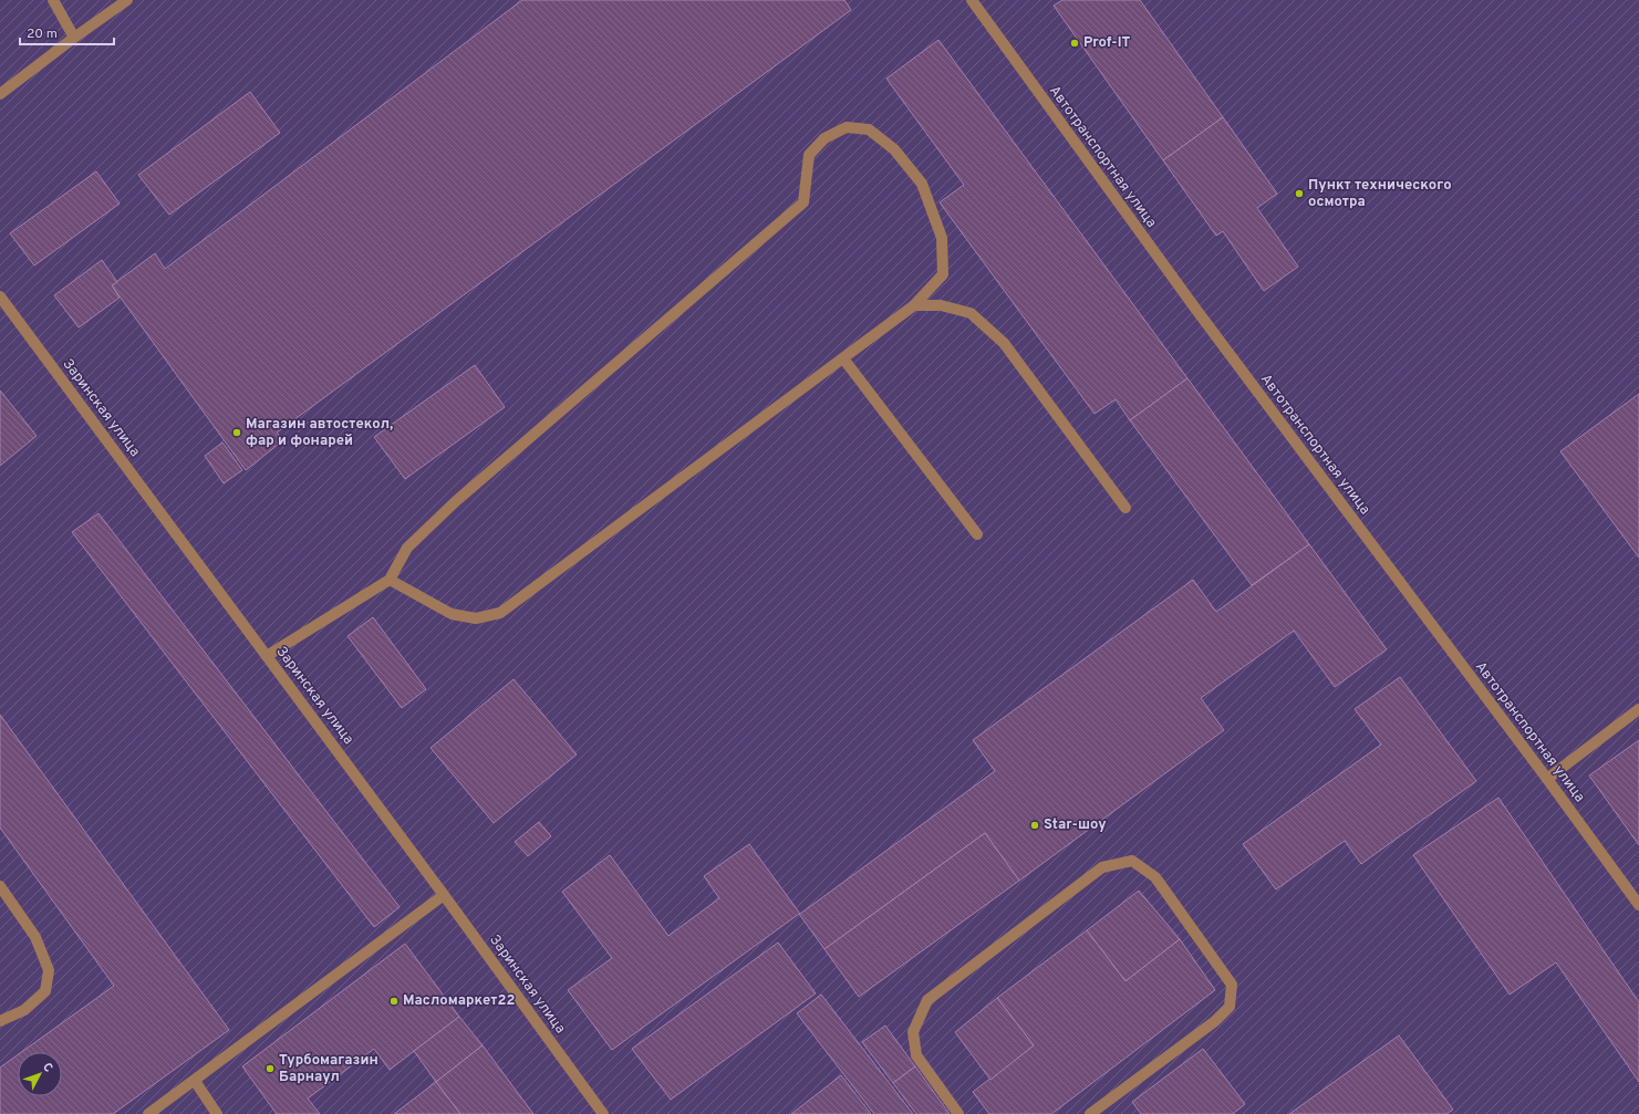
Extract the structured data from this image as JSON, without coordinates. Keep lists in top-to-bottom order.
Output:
{
  "streets": {
    "street": ["Автотранспортная улица", "Заринская улица"]
  },
  "places": [
    "Prof-IT",
    "Пункт технического осмотра",
    "Магазин автостекол, фар и фонарей",
    "Star-шоу",
    "Масломаркет22",
    "Турбомагазин Барнаул"
  ],
  "scale_bar": "20 m",
  "north": "top right"
}
